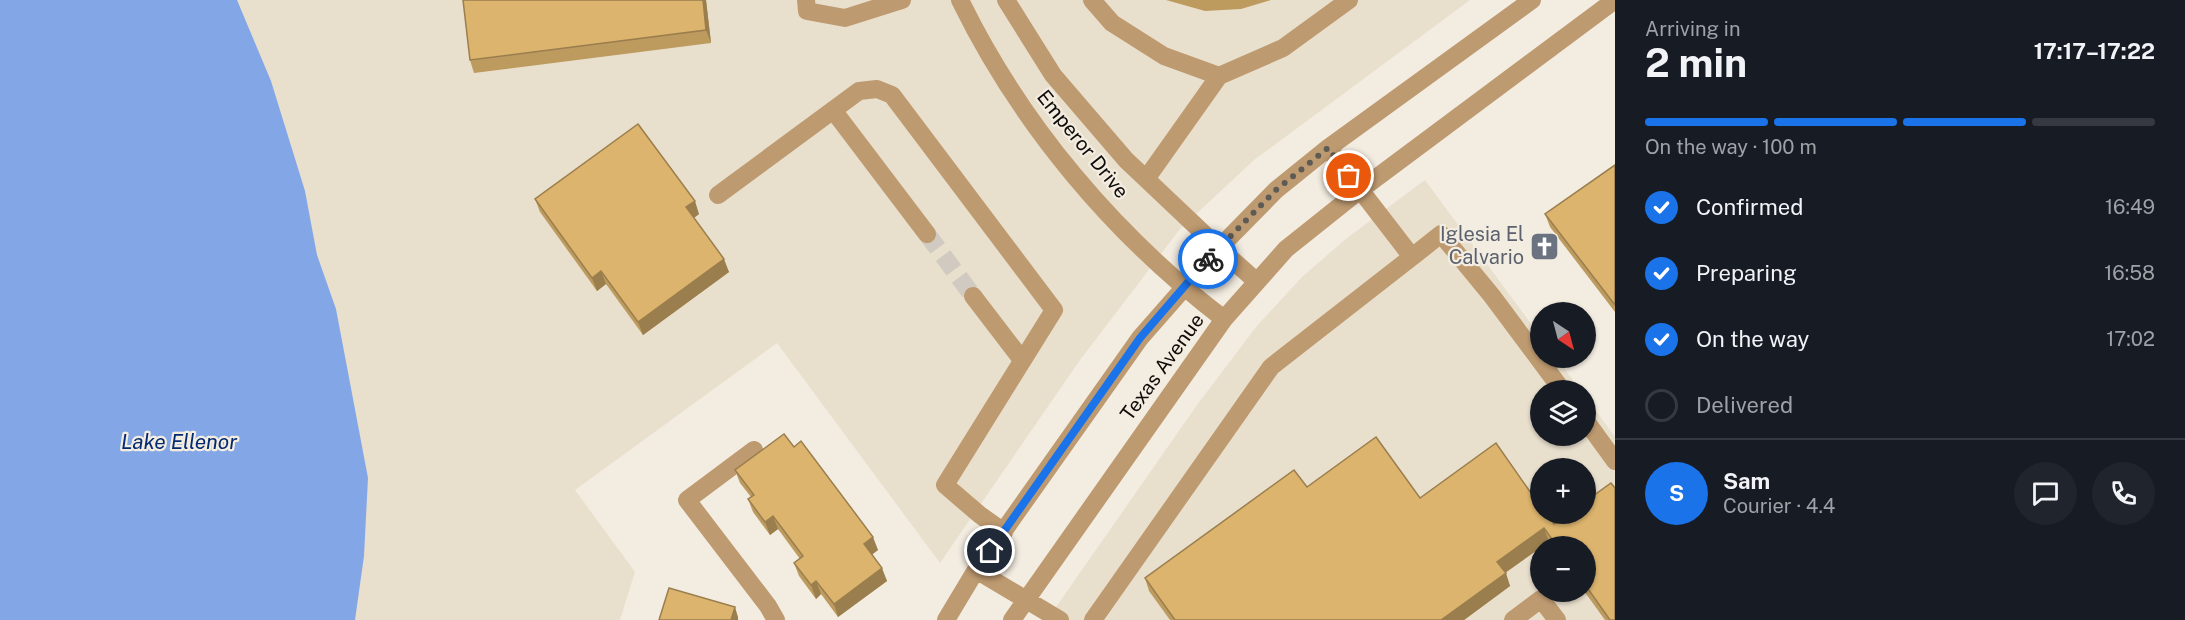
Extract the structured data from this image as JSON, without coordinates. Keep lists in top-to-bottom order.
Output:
{
  "streets": {
    "street": ["Emperor Drive", "Texas Avenue"]
  },
  "crossings": [
    ["Emperor Drive", "Texas Avenue"]
  ],
  "water": ["Lake Ellenor"],
  "places": {
    "church": ["Iglesia El Calvario"]
  },
  "north": "bottom right",
  "page": {
    "heading": ["2 min", "Arriving in", "17:17–17:22"],
    "panel": ["Sam", "Courier · 4.4"],
    "bar": "On the way · 100 m",
    "list": [
      ["Confirmed", "16:49"],
      ["Preparing", "16:58"],
      ["On the way", "17:02"],
      "Delivered"
    ],
    "map_buttons": ["+", "−"],
    "round": "S"
  }
}
